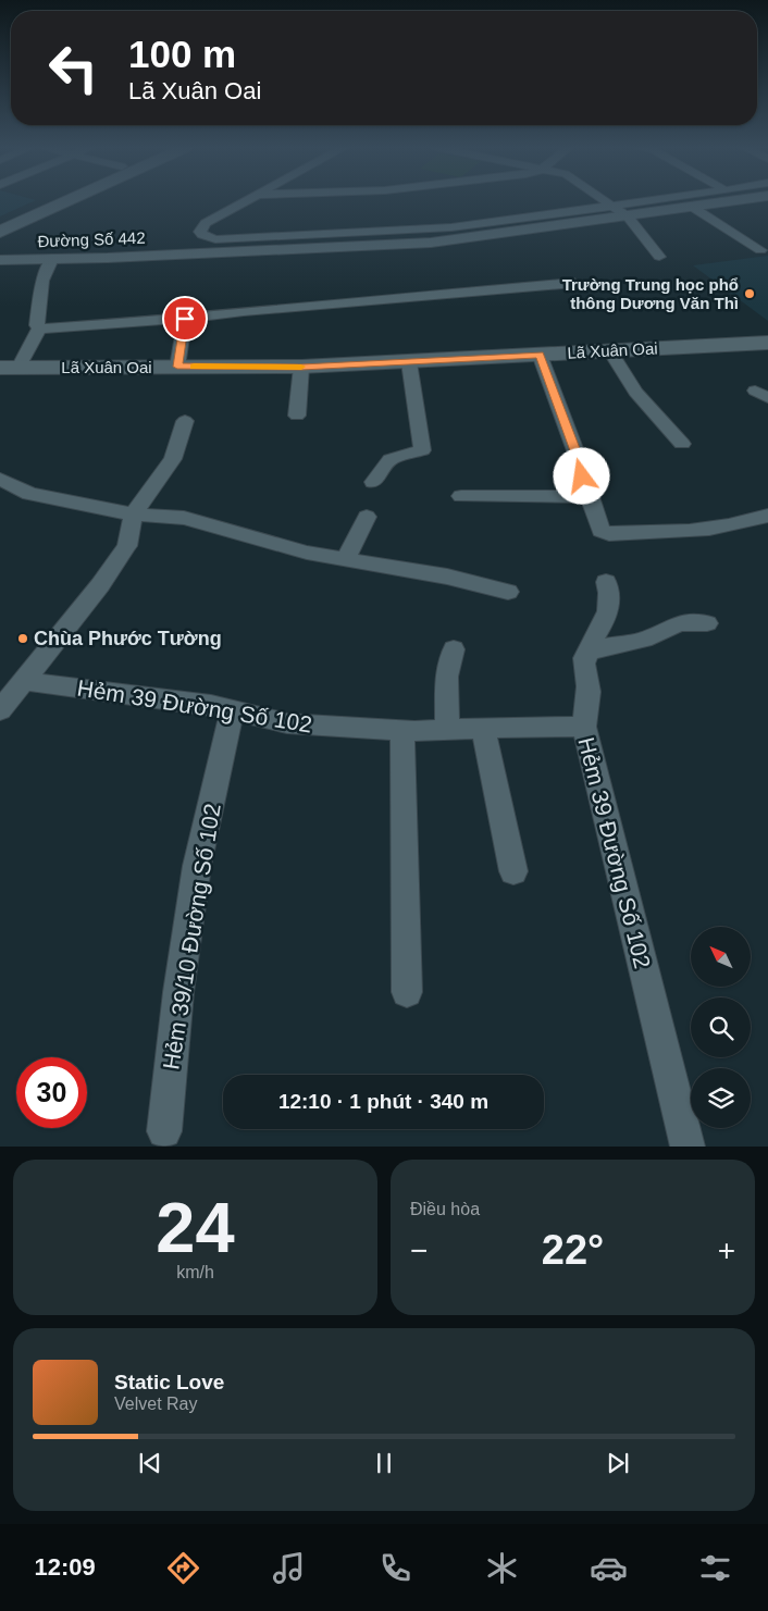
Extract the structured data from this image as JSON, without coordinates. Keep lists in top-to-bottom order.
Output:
{
  "streets": {
    "main road": ["Lã Xuân Oai"],
    "street": ["Đường Số 442", "Hẻm 39 Đường Số 102", "Hẻm 39/10 Đường Số 102"]
  },
  "crossings": [
    ["Hẻm 39 Đường Số 102", "Hẻm 39/10 Đường Số 102"]
  ],
  "places": ["Trường Trung học phổ thông Dương Văn Thì", "Chùa Phước Tường"],
  "north": "top left",
  "page": {
    "turn": ["100 m", "Lã Xuân Oai"],
    "limit": "30",
    "trip": "12:10 · 1 phút · 340 m",
    "tile": [
      ["24", "km/h"],
      "Điều hòa"
    ],
    "heat": ["−", "22°", "+"],
    "song": ["Static Love", "Velvet Ray"],
    "tabs": "12:09"
  }
}
